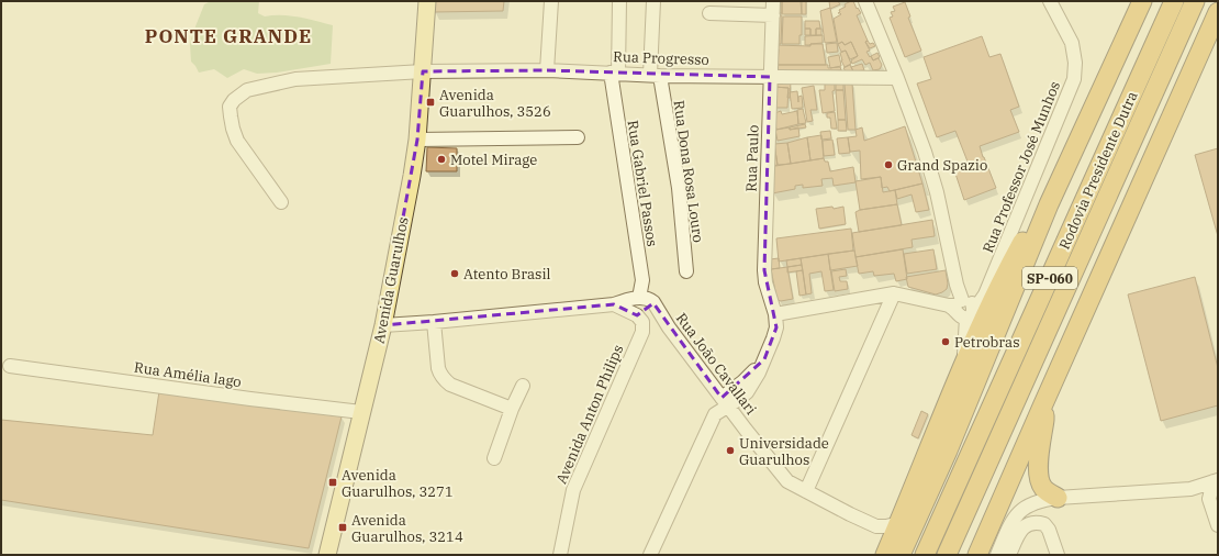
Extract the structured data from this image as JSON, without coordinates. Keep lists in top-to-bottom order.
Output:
{
  "streets": {
    "highway": ["Rodovia Presidente Dutra", "SP-060"],
    "main road": ["Avenida Guarulhos"],
    "street": [
      "Rua Progresso",
      "Rua Paulo",
      "Rua Professor José Munhos",
      "Rua Dona Rosa Louro",
      "Rua Gabriel Passos",
      "Rua João Cavallari",
      "Rua Amélia lago",
      "Avenida Anton Philips"
    ]
  },
  "crossings": [
    ["Rua Progresso", "Rua Paulo"],
    ["Rua Progresso", "Rua Dona Rosa Louro"],
    ["Rua Progresso", "Rua Gabriel Passos"],
    ["Rua Progresso", "Avenida Guarulhos"],
    ["Avenida Guarulhos", "Rua Amélia lago"]
  ],
  "districts": ["PONTE GRANDE"],
  "places": {
    "transit": ["Avenida Guarulhos, 3526", "Avenida Guarulhos, 3271", "Avenida Guarulhos, 3214"],
    "other": [
      "Motel Mirage",
      "Grand Spazio",
      "Atento Brasil",
      "Petrobras",
      "Universidade Guarulhos"
    ]
  }
}
